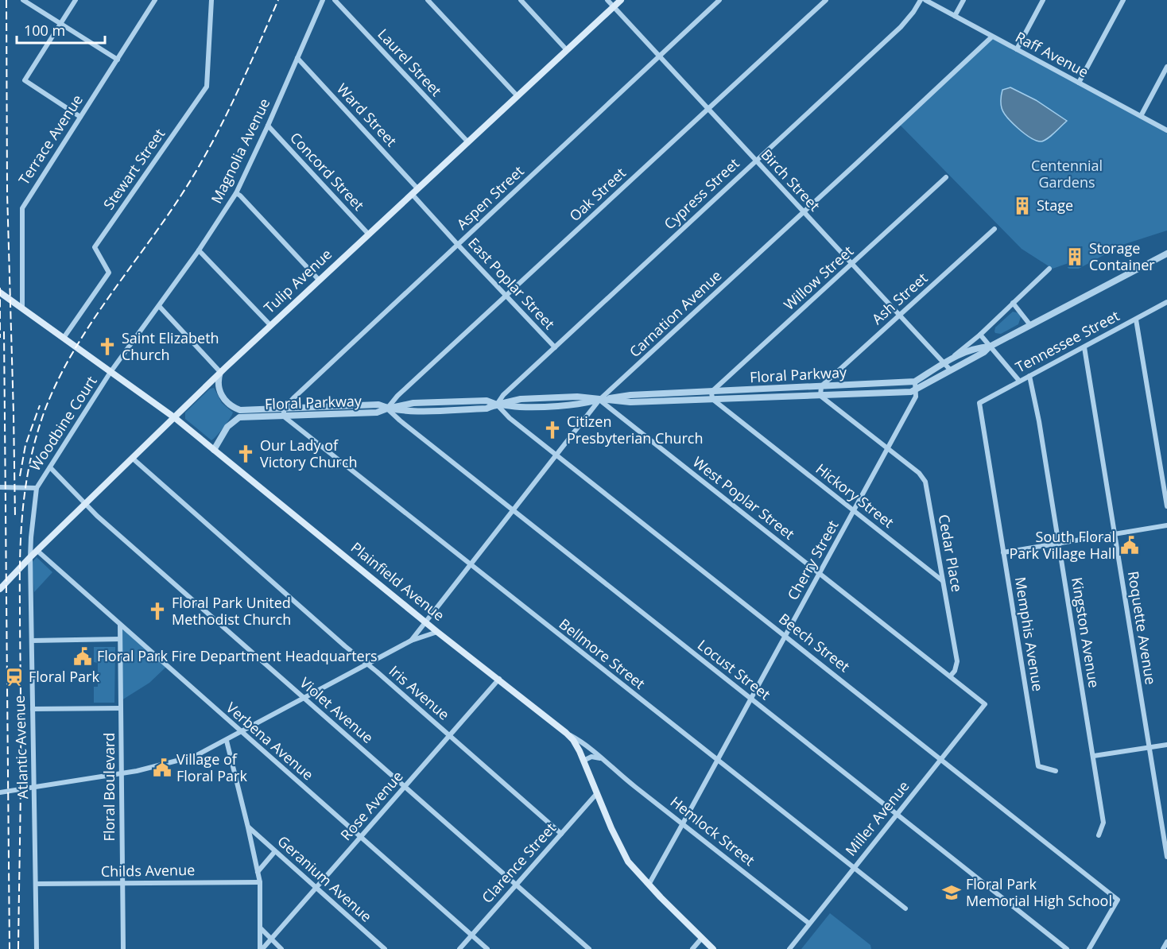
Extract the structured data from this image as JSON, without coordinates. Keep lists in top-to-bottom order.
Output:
{
  "streets": {
    "main road": ["Tulip Avenue", "Plainfield Avenue"],
    "street": [
      "Raff Avenue",
      "Laurel Street",
      "Ward Street",
      "Terrace Avenue",
      "Magnolia Avenue",
      "Stewart Street",
      "Concord Street",
      "Birch Street",
      "Cypress Street",
      "Oak Street",
      "Aspen Street",
      "Willow Street",
      "East Poplar Street",
      "Ash Street",
      "Carnation Avenue",
      "Tennessee Street",
      "Floral Parkway",
      "Woodbine Court",
      "Hickory Street",
      "West Poplar Street",
      "Cedar Place",
      "Cherry Street",
      "Roquette Avenue",
      "Kingston Avenue",
      "Memphis Avenue",
      "Beech Street",
      "Bellmore Street",
      "Locust Street",
      "Iris Avenue",
      "Violet Avenue",
      "Verbena Avenue",
      "Atlantic Avenue",
      "Floral Boulevard",
      "Rose Avenue",
      "Miller Avenue",
      "Hemlock Street",
      "Clarence Street",
      "Childs Avenue",
      "Geranium Avenue"
    ]
  },
  "crossings": [
    ["Raff Avenue", "Carnation Avenue"],
    ["Laurel Street", "Tulip Avenue"],
    ["Ward Street", "Magnolia Avenue"],
    ["Ward Street", "Tulip Avenue"],
    ["Terrace Avenue", "Plainfield Avenue"],
    ["Magnolia Avenue", "Concord Street"],
    ["Magnolia Avenue", "Woodbine Court"],
    ["Magnolia Avenue", "Plainfield Avenue"],
    ["Stewart Street", "Plainfield Avenue"],
    ["Concord Street", "Tulip Avenue"],
    ["Birch Street", "Cypress Street"],
    ["Birch Street", "Oak Street"],
    ["Birch Street", "Aspen Street"],
    ["Birch Street", "Willow Street"],
    ["Birch Street", "Tulip Avenue"],
    ["Birch Street", "Ash Street"],
    ["Birch Street", "Carnation Avenue"],
    ["Birch Street", "Floral Parkway"],
    ["Cypress Street", "East Poplar Street"],
    ["Cypress Street", "Floral Parkway"],
    ["Cypress Street", "Beech Street"],
    ["Oak Street", "East Poplar Street"],
    ["Oak Street", "Floral Parkway"],
    ["Oak Street", "Locust Street"],
    ["Aspen Street", "East Poplar Street"],
    ["Aspen Street", "Floral Parkway"],
    ["Willow Street", "Floral Parkway"],
    ["Tulip Avenue", "East Poplar Street"],
    ["Tulip Avenue", "Plainfield Avenue"],
    ["Tulip Avenue", "Iris Avenue"],
    ["Tulip Avenue", "Violet Avenue"],
    ["Tulip Avenue", "Verbena Avenue"],
    ["Tulip Avenue", "Atlantic Avenue"],
    ["Ash Street", "Floral Parkway"],
    ["Carnation Avenue", "Floral Parkway"],
    ["Carnation Avenue", "West Poplar Street"],
    ["Carnation Avenue", "Plainfield Avenue"],
    ["Carnation Avenue", "Beech Street"],
    ["Carnation Avenue", "Bellmore Street"],
    ["Carnation Avenue", "Locust Street"],
    ["Carnation Avenue", "Iris Avenue"],
    ["Carnation Avenue", "Violet Avenue"],
    ["Carnation Avenue", "Verbena Avenue"],
    ["Carnation Avenue", "Atlantic Avenue"],
    ["Carnation Avenue", "Floral Boulevard"],
    ["Tennessee Street", "Roquette Avenue"],
    ["Tennessee Street", "Kingston Avenue"],
    ["Tennessee Street", "Memphis Avenue"],
    ["Floral Parkway", "Hickory Street"],
    ["Floral Parkway", "West Poplar Street"],
    ["Floral Parkway", "Cedar Place"],
    ["Floral Parkway", "Cherry Street"],
    ["Floral Parkway", "Beech Street"],
    ["Floral Parkway", "Bellmore Street"],
    ["Floral Parkway", "Locust Street"],
    ["Woodbine Court", "Plainfield Avenue"],
    ["Woodbine Court", "Violet Avenue"],
    ["Woodbine Court", "Atlantic Avenue"],
    ["Hickory Street", "Cedar Place"],
    ["Hickory Street", "Cherry Street"],
    ["West Poplar Street", "Cedar Place"],
    ["West Poplar Street", "Cherry Street"],
    ["West Poplar Street", "Miller Avenue"],
    ["Cedar Place", "Cherry Street"],
    ["Cherry Street", "Plainfield Avenue"],
    ["Cherry Street", "Beech Street"],
    ["Cherry Street", "Bellmore Street"],
    ["Cherry Street", "Locust Street"],
    ["Cherry Street", "Hemlock Street"],
    ["Plainfield Avenue", "Rose Avenue"],
    ["Plainfield Avenue", "Hemlock Street"],
    ["Plainfield Avenue", "Clarence Street"],
    ["Beech Street", "Miller Avenue"],
    ["Bellmore Street", "Miller Avenue"],
    ["Locust Street", "Miller Avenue"],
    ["Iris Avenue", "Rose Avenue"],
    ["Iris Avenue", "Clarence Street"],
    ["Violet Avenue", "Rose Avenue"],
    ["Violet Avenue", "Clarence Street"],
    ["Verbena Avenue", "Floral Boulevard"],
    ["Verbena Avenue", "Rose Avenue"],
    ["Verbena Avenue", "Clarence Street"],
    ["Atlantic Avenue", "Childs Avenue"],
    ["Floral Boulevard", "Childs Avenue"],
    ["Rose Avenue", "Geranium Avenue"],
    ["Miller Avenue", "Hemlock Street"]
  ],
  "parks": ["Centennial Gardens"],
  "places": {
    "building": ["Stage", "Storage Container"],
    "church": [
      "Saint Elizabeth Church",
      "Citizen Presbyterian Church",
      "Our Lady of Victory Church",
      "Floral Park United Methodist Church"
    ],
    "public building": ["South Floral Park Village Hall", "Floral Park Fire Department Headquarters", "Village of Floral Park"],
    "station": ["Floral Park"],
    "school or university": ["Floral Park Memorial High School"]
  },
  "scale_bar": "100 m"
}
